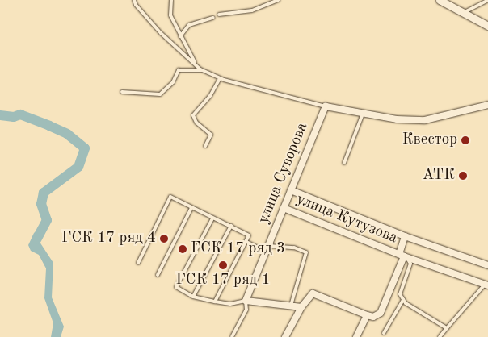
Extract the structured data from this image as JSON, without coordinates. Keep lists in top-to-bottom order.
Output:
{
  "streets": {
    "street": ["улица Суворова", "улица Кутузова"]
  },
  "crossings": [
    ["улица Суворова", "улица Кутузова"]
  ],
  "places": [
    "Квестор",
    "АТК",
    "ГСК 17 ряд 4",
    "ГСК 17 ряд 3",
    "ГСК 17 ряд 1"
  ]
}
